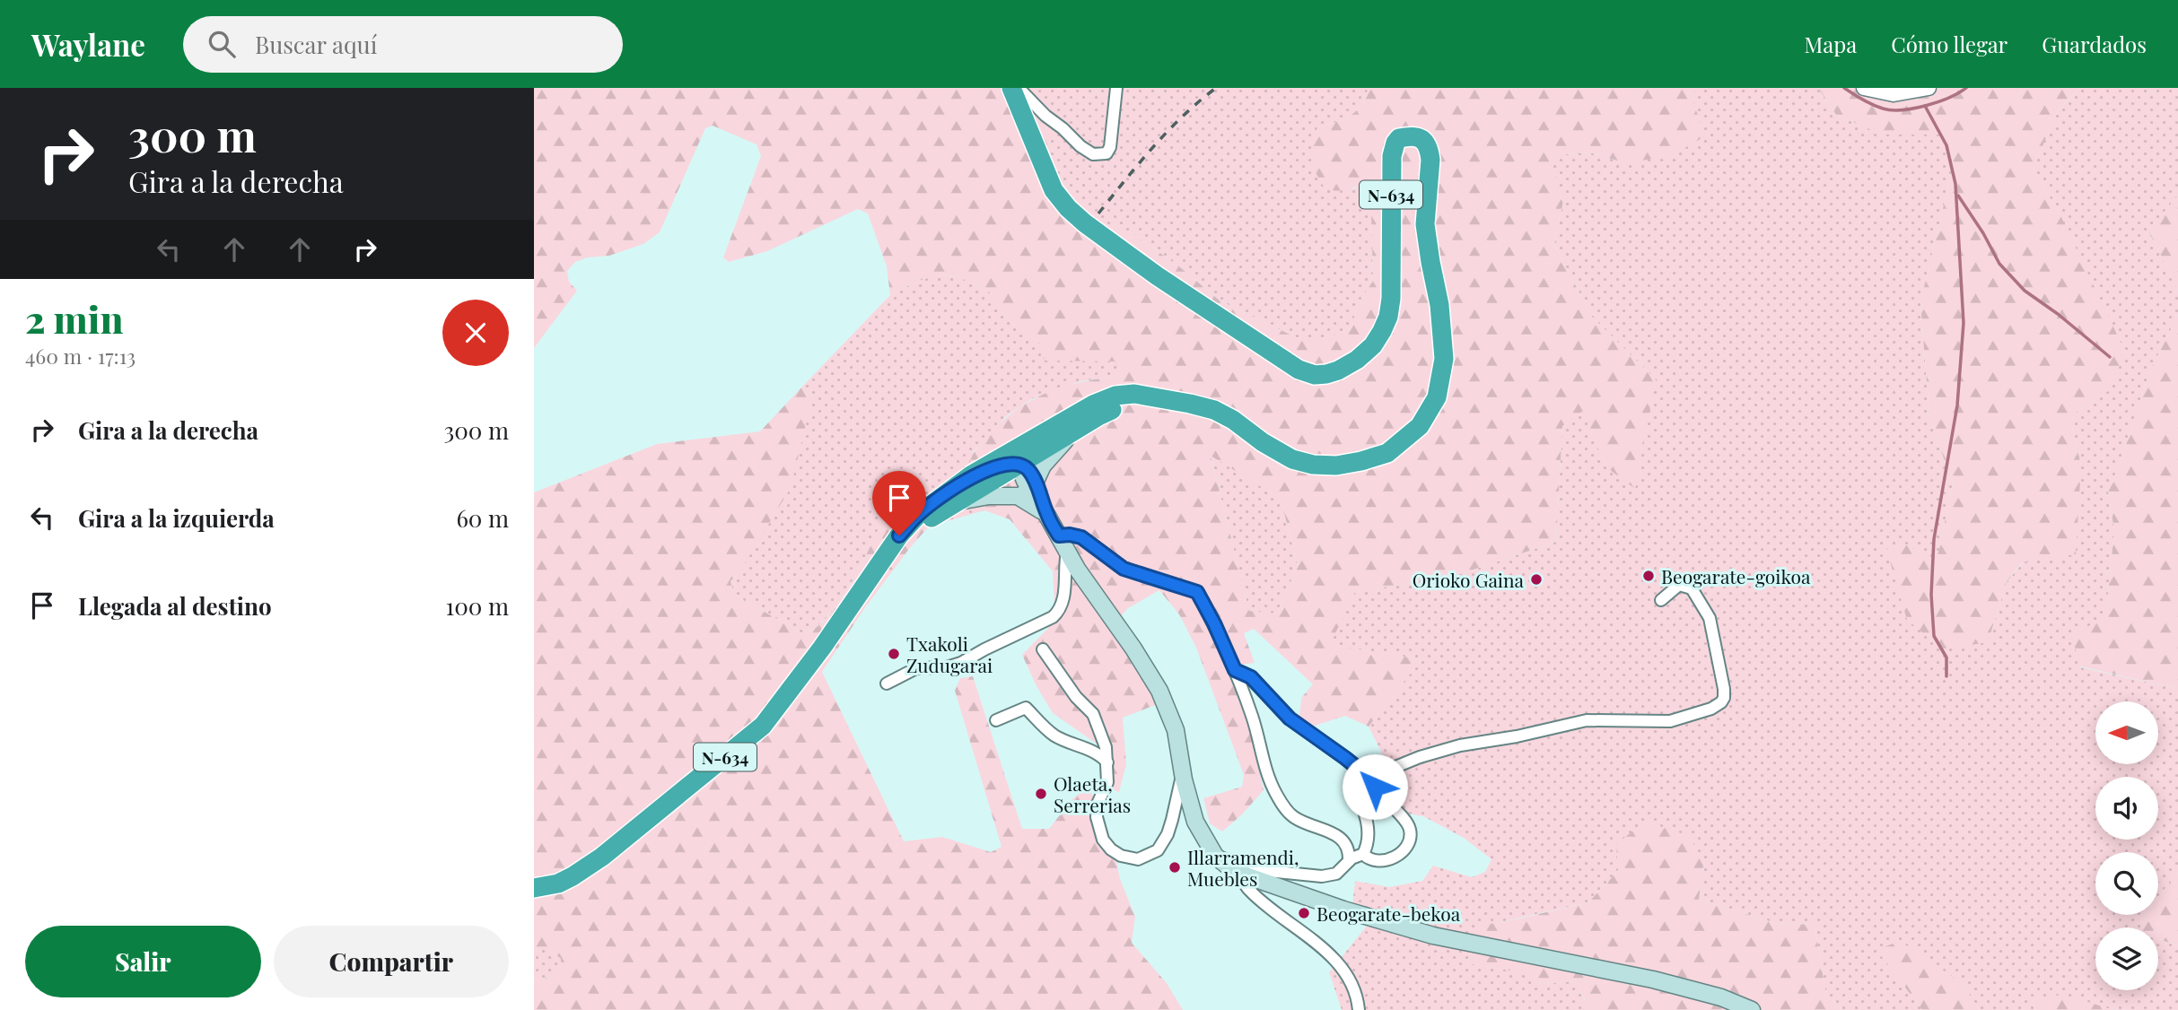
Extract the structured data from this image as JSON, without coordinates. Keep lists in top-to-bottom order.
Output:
{
  "streets": {
    "highway": ["N-634"]
  },
  "places": [
    "Beogarate-goikoa",
    "Orioko Gaina",
    "Txakoli Zudugarai",
    "Olaeta, Serrerias",
    "Illarramendi, Muebles",
    "Beogarate-bekoa"
  ],
  "north": "left",
  "page": {
    "header": "Waylane",
    "search": "Buscar aquí",
    "nav": ["Mapa", "Cómo llegar", "Guardados"],
    "turn": ["300 m", "Gira a la derecha"],
    "heading": ["2 min", "460 m · 17:13"],
    "list": [
      {
        "name": "Gira a la derecha",
        "value": "300 m"
      },
      {
        "name": "Gira a la izquierda",
        "value": "60 m"
      },
      {
        "name": "Llegada al destino",
        "value": "100 m"
      }
    ],
    "buttons": ["Salir", "Compartir"]
  }
}
